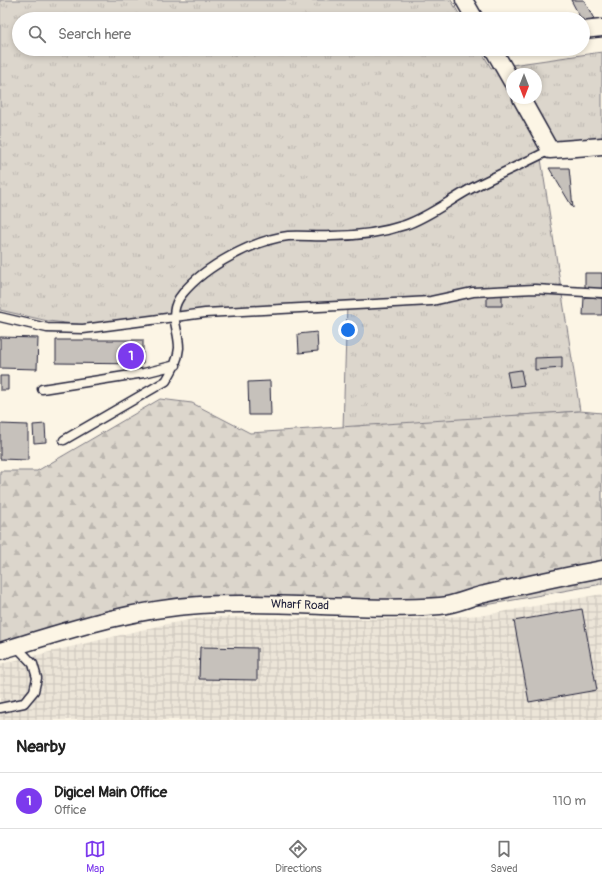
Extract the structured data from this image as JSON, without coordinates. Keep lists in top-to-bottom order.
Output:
{
  "streets": {
    "street": ["Wharf Road"]
  },
  "north": "bottom",
  "page": {
    "search": "Search here",
    "pins": "1",
    "heading": "Nearby",
    "list": [
      {
        "mark": "1",
        "name": "Digicel Main Office",
        "note": "Office",
        "value": "110 m"
      }
    ],
    "nav": ["Map", "Directions", "Saved"]
  }
}
